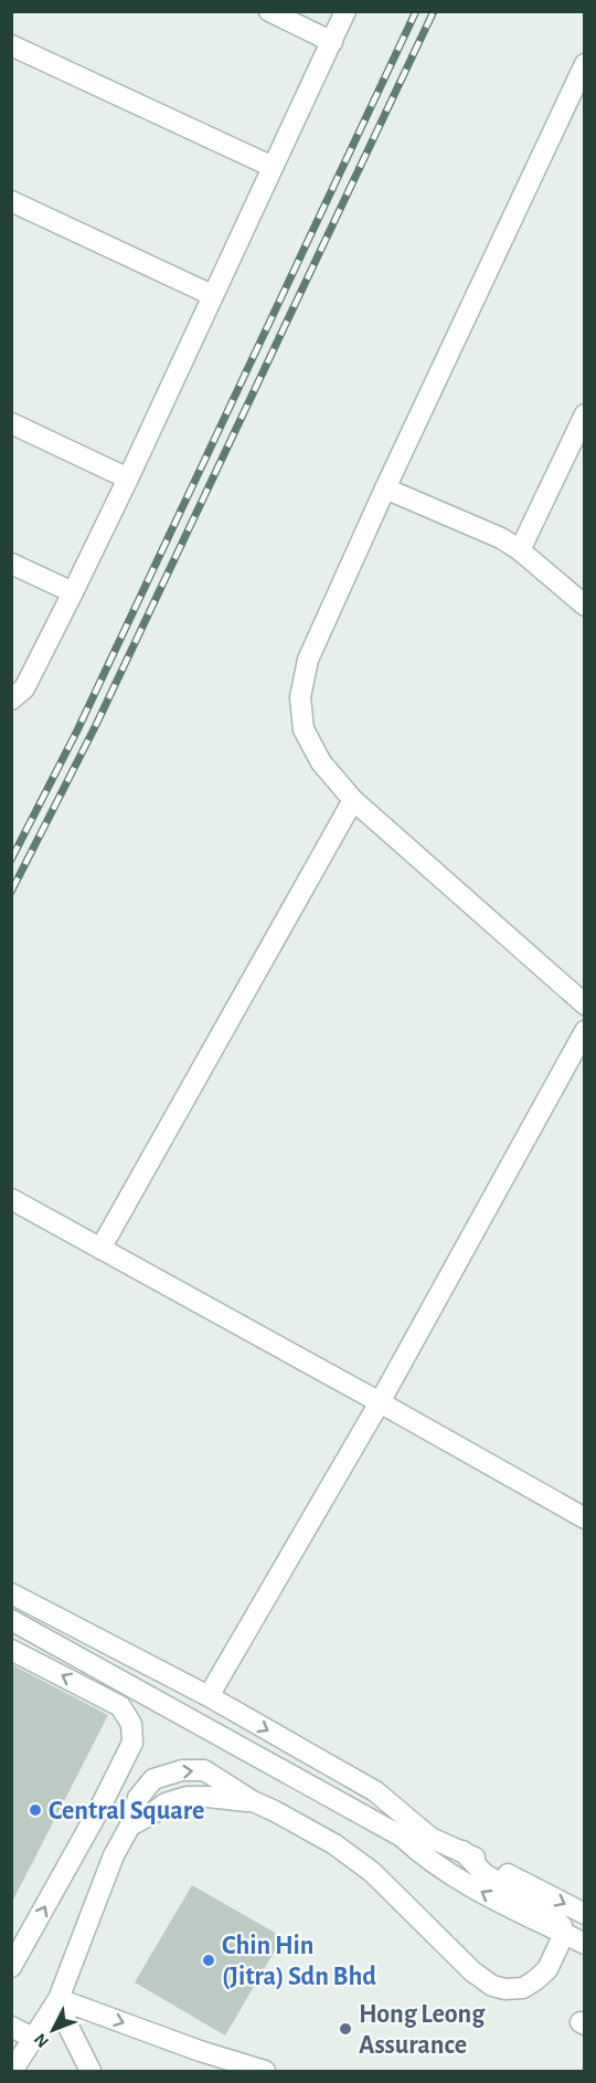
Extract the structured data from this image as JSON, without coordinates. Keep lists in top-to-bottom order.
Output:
{
  "places": ["Central Square", "Chin Hin (Jitra) Sdn Bhd", "Hong Leong Assurance"],
  "north": "bottom left"
}
